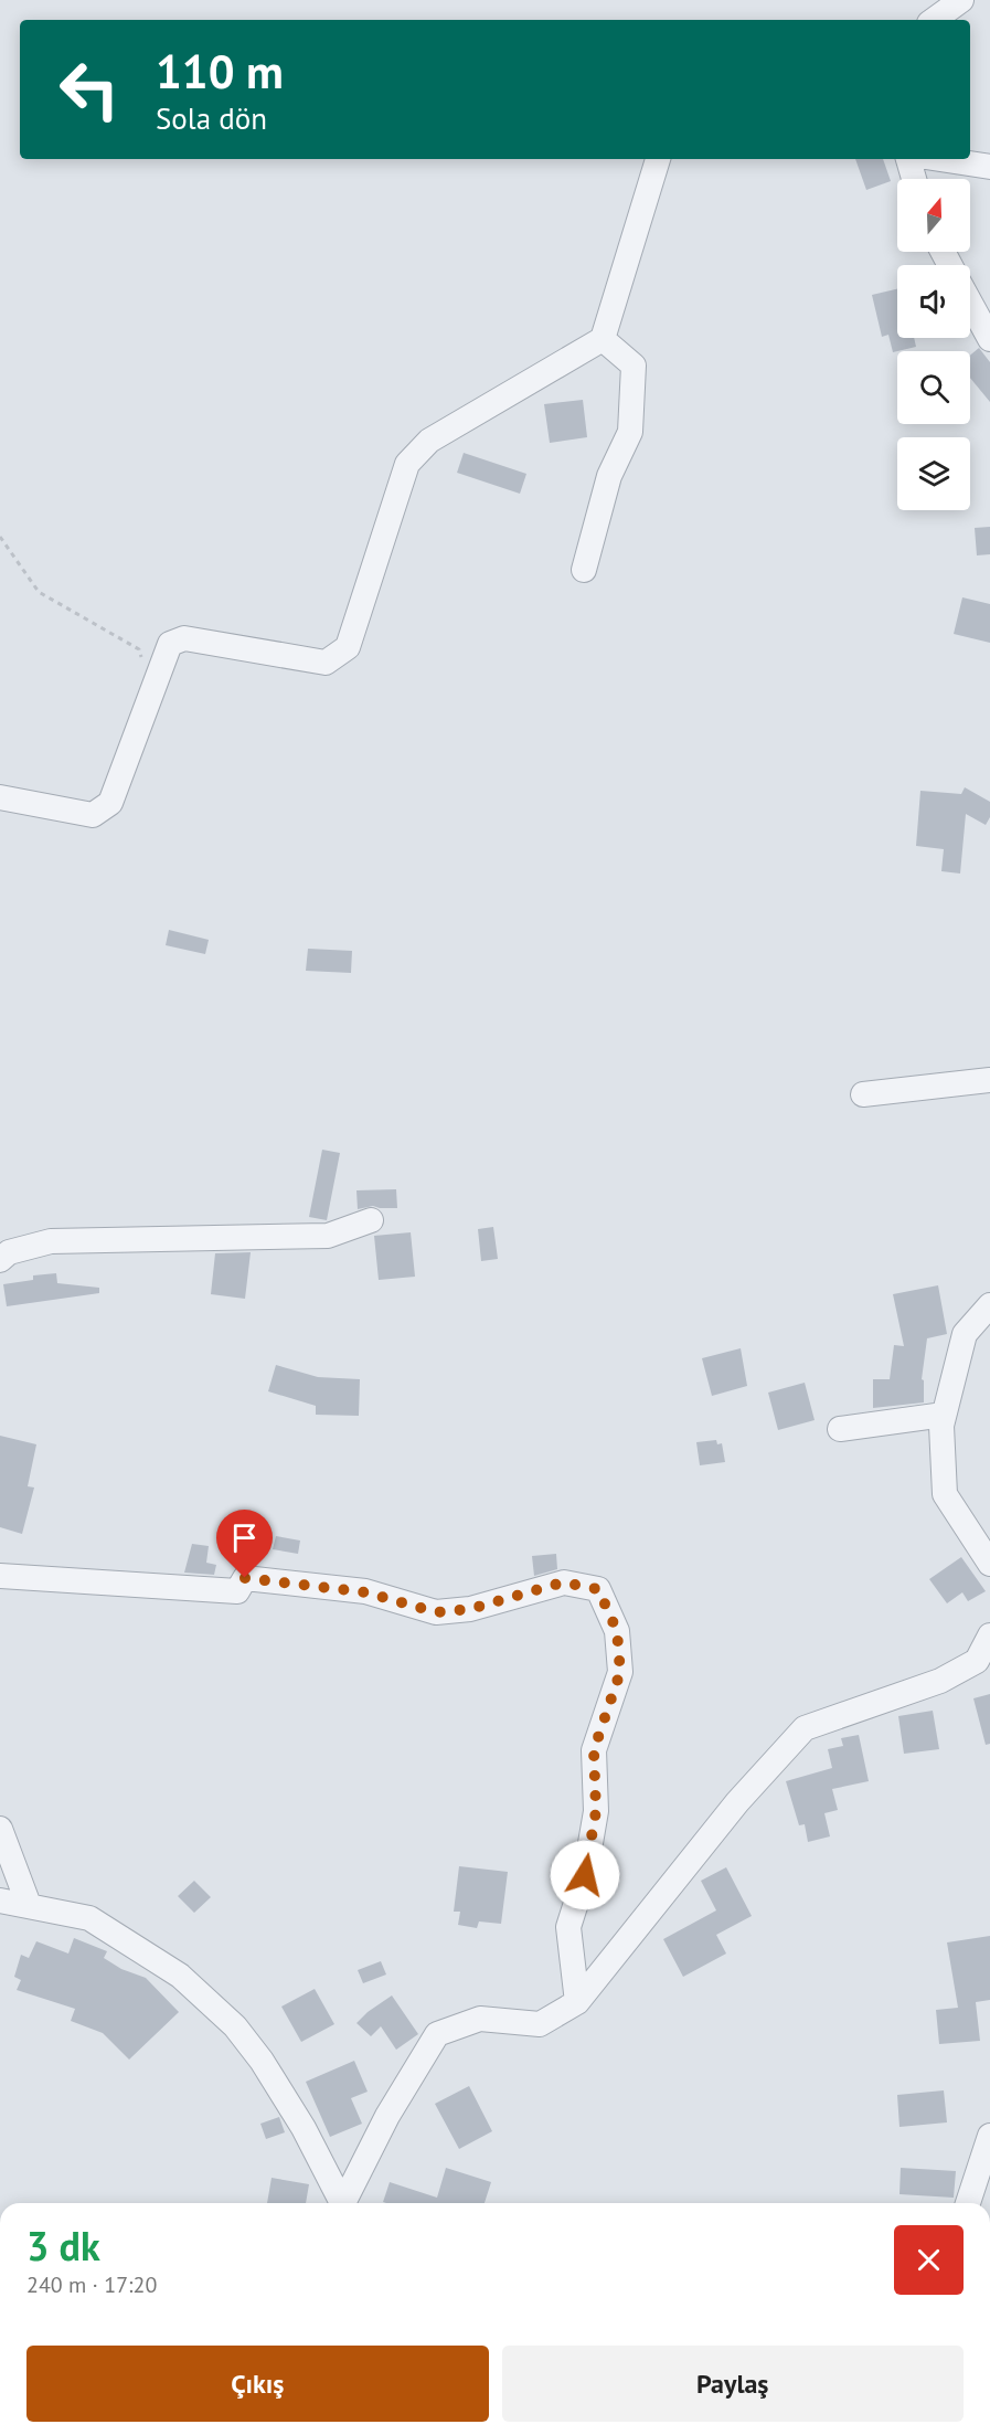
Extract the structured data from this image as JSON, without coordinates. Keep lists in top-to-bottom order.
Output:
{
  "north": "top",
  "page": {
    "turn": ["110 m", "Sola dön"],
    "heading": ["3 dk", "240 m · 17:20"],
    "buttons": ["Çıkış", "Paylaş"]
  }
}
